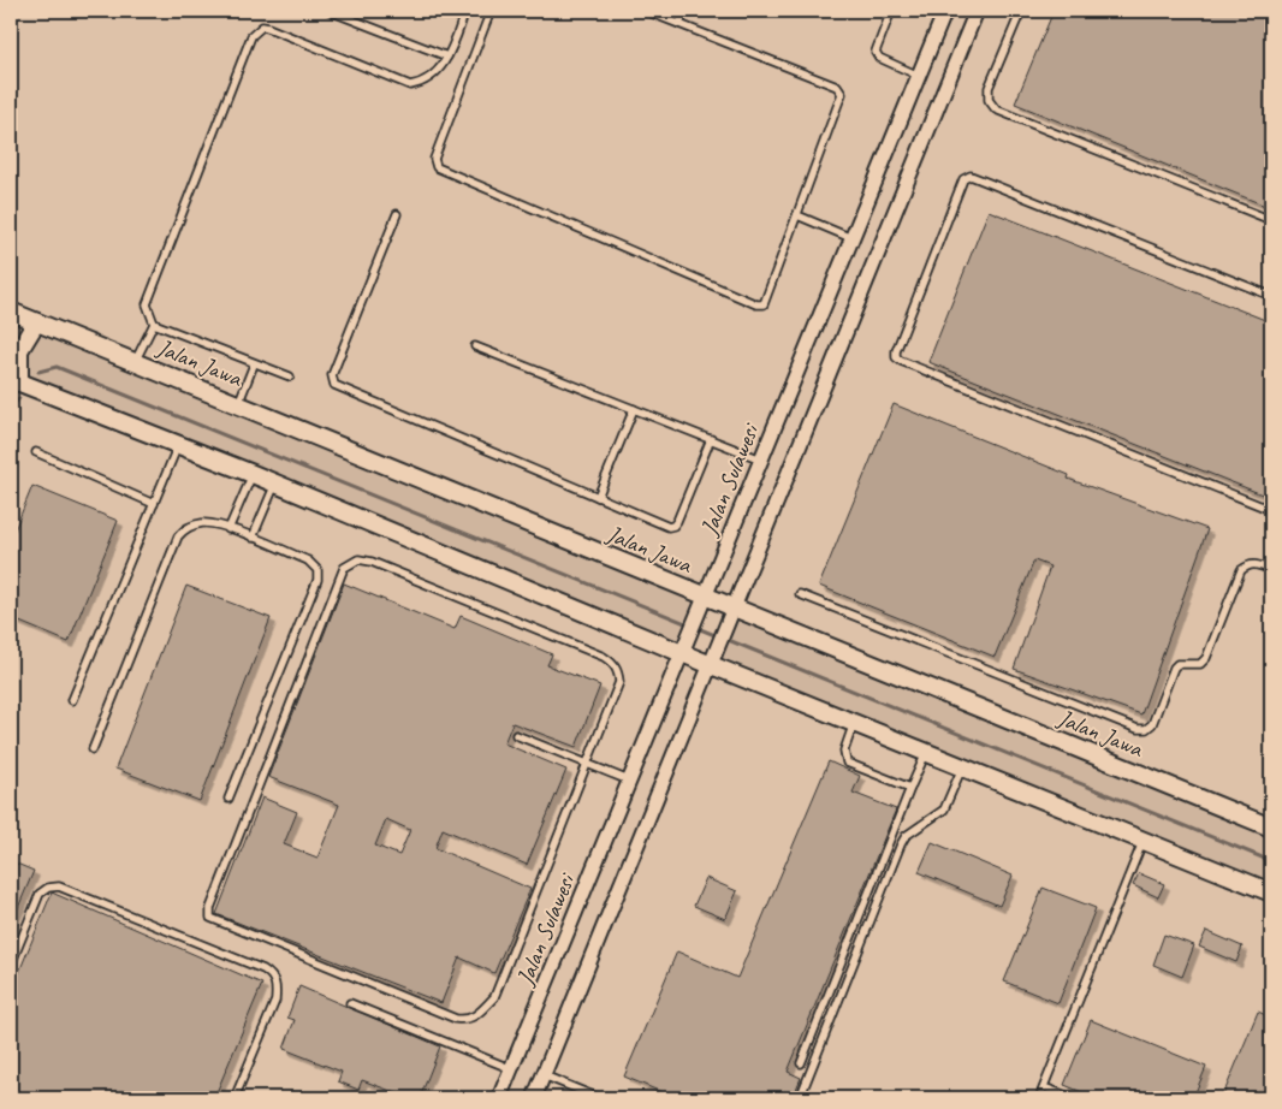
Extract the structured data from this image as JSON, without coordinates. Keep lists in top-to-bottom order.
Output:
{
  "streets": {
    "street": ["Jalan Jawa", "Jalan Sulawesi"]
  },
  "crossings": [
    ["Jalan Jawa", "Jalan Sulawesi"]
  ]
}
